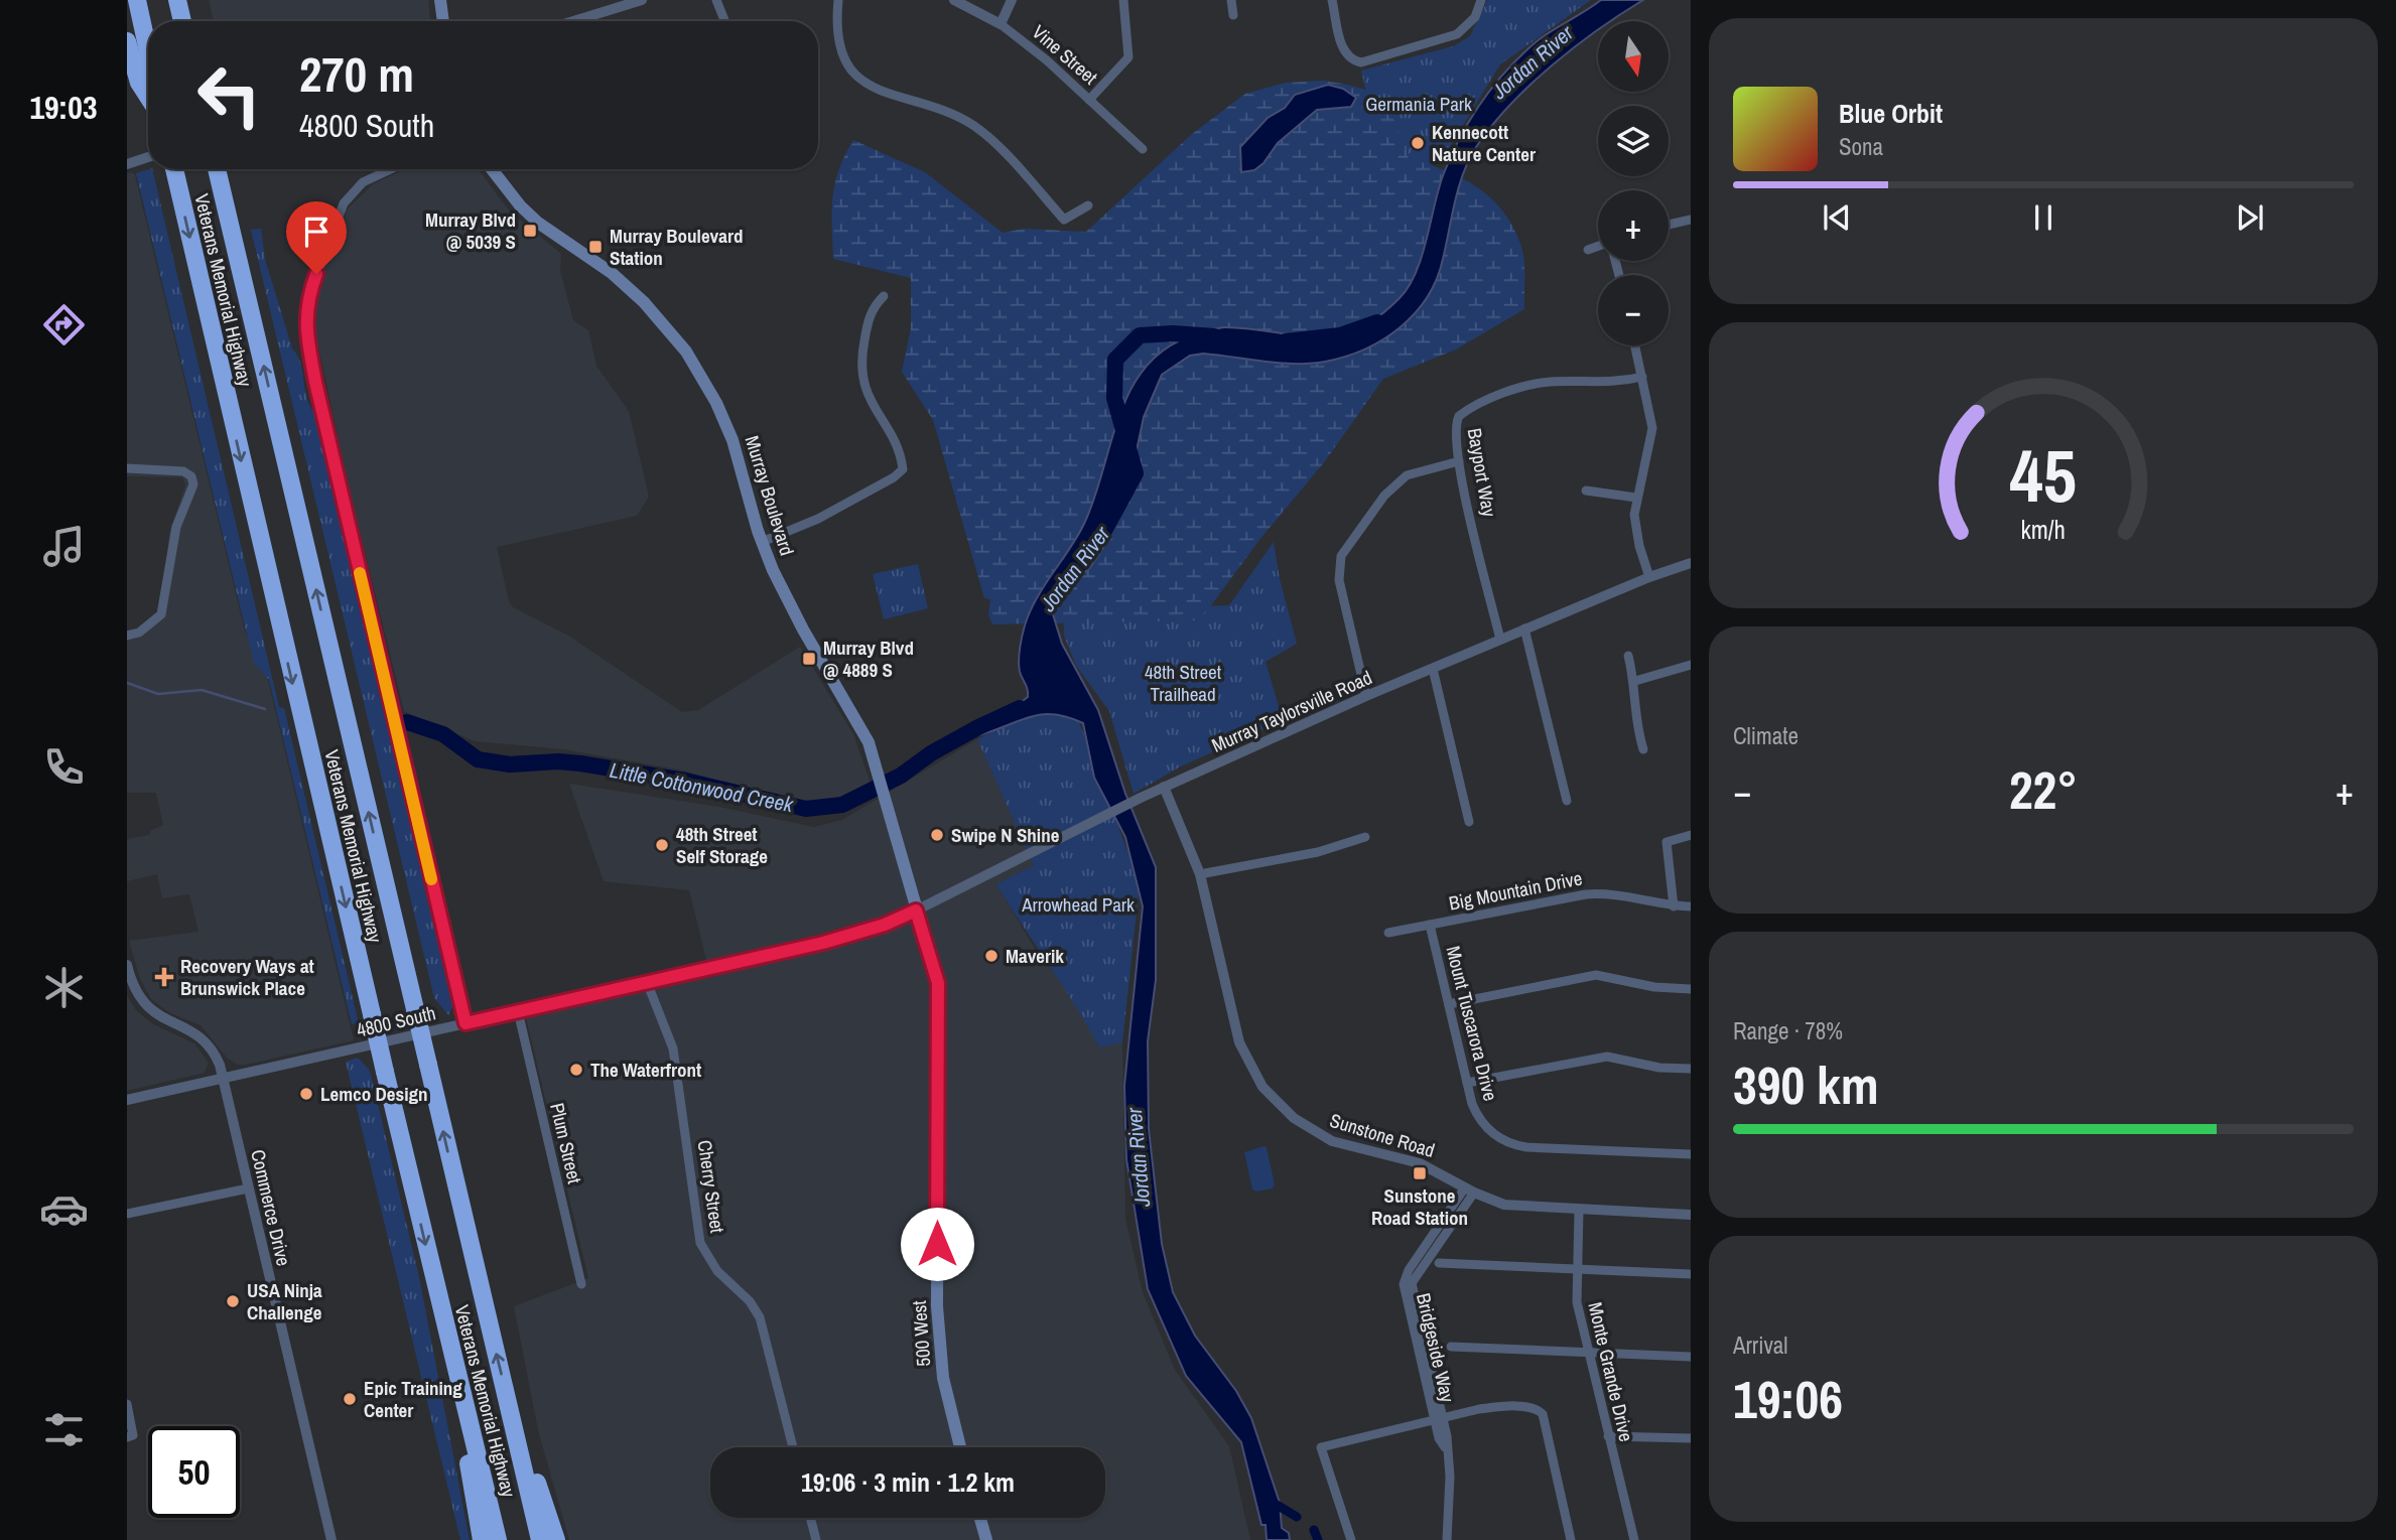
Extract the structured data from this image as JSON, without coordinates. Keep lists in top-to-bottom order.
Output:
{
  "streets": {
    "highway": ["Veterans Memorial Highway"],
    "main road": ["Murray Boulevard", "500 West"],
    "street": [
      "Vine Street",
      "Bayport Way",
      "Murray Taylorsville Road",
      "Big Mountain Drive",
      "4800 South",
      "Mount Tuscarora Drive",
      "Sunstone Road",
      "Plum Street",
      "Cherry Street",
      "Commerce Drive",
      "Bridgeside Way",
      "Monte Grande Drive"
    ]
  },
  "crossings": [
    ["Bayport Way", "Murray Taylorsville Road"],
    ["Murray Boulevard", "Murray Taylorsville Road"],
    ["Murray Boulevard", "4800 South"],
    ["Murray Boulevard", "500 West"],
    ["Murray Taylorsville Road", "4800 South"],
    ["Murray Taylorsville Road", "Sunstone Road"],
    ["Murray Taylorsville Road", "500 West"],
    ["Big Mountain Drive", "Mount Tuscarora Drive"],
    ["4800 South", "Plum Street"],
    ["4800 South", "Cherry Street"],
    ["4800 South", "Commerce Drive"],
    ["4800 South", "500 West"],
    ["Sunstone Road", "Bridgeside Way"],
    ["Sunstone Road", "Monte Grande Drive"]
  ],
  "water": ["Jordan River", "Little Cottonwood Creek"],
  "parks": ["Germania Park", "48th Street Trailhead", "Arrowhead Park"],
  "places": {
    "other": [
      "Kennecott Nature Center",
      "Swipe N Shine",
      "48th Street Self Storage",
      "Maverik",
      "The Waterfront",
      "Lemco Design",
      "USA Ninja Challenge",
      "Epic Training Center"
    ],
    "transit": [
      "Murray Blvd @ 5039 S",
      "Murray Boulevard Station",
      "Murray Blvd @ 4889 S",
      "Sunstone Road Station"
    ],
    "health": ["Recovery Ways at Brunswick Place"]
  },
  "north": "bottom",
  "page": {
    "tabs": "19:03",
    "map_buttons": ["+", "−"],
    "turn": ["270 m", "4800 South"],
    "song": ["Blue Orbit", "Sona"],
    "tile": [
      "Climate",
      ["Range · 78%", "390 km"],
      ["Arrival", "19:06"]
    ],
    "heat": ["−", "22°", "+"],
    "limit": "50",
    "trip": "19:06 · 3 min · 1.2 km",
    "gauge": ["45", "km/h"]
  }
}
